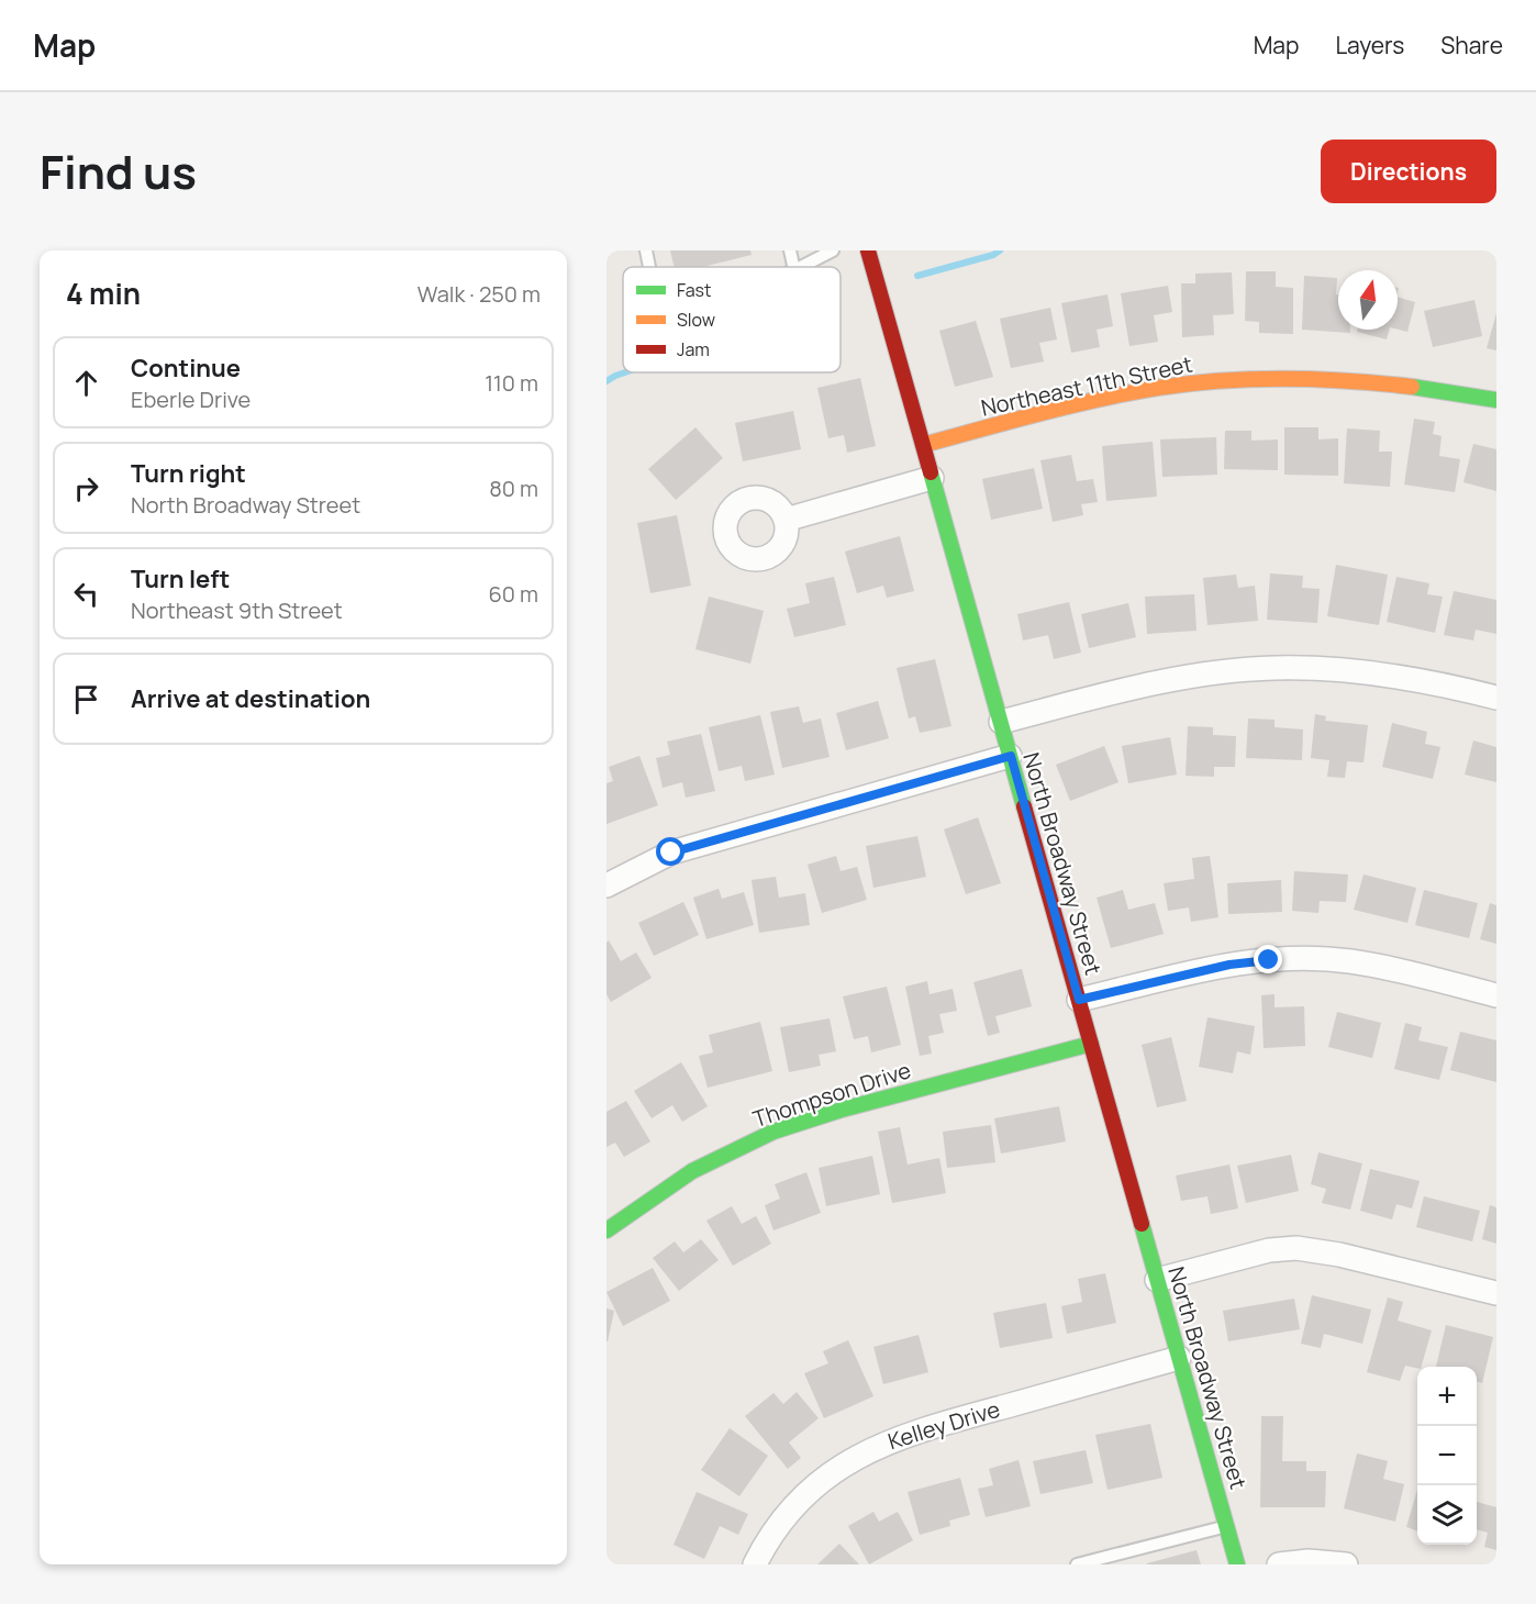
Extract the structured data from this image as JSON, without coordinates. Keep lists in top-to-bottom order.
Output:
{
  "streets": {
    "main road": ["Northeast 11th Street", "North Broadway Street", "Thompson Drive"],
    "street": ["Kelley Drive"]
  },
  "crossings": [
    ["Northeast 11th Street", "North Broadway Street"],
    ["North Broadway Street", "Thompson Drive"],
    ["North Broadway Street", "Kelley Drive"]
  ],
  "legend": ["Fast", "Slow", "Jam"],
  "north": "top",
  "page": {
    "header": "Map",
    "nav": ["Map", "Layers", "Share"],
    "title": "Find us",
    "buttons": "Directions",
    "heading": ["4 min", "Walk · 250 m"],
    "list": [
      ["Continue", "Eberle Drive", "110 m"],
      ["Turn right", "North Broadway Street", "80 m"],
      ["Turn left", "Northeast 9th Street", "60 m"],
      "Arrive at destination"
    ],
    "map_buttons": ["+", "−"]
  }
}
